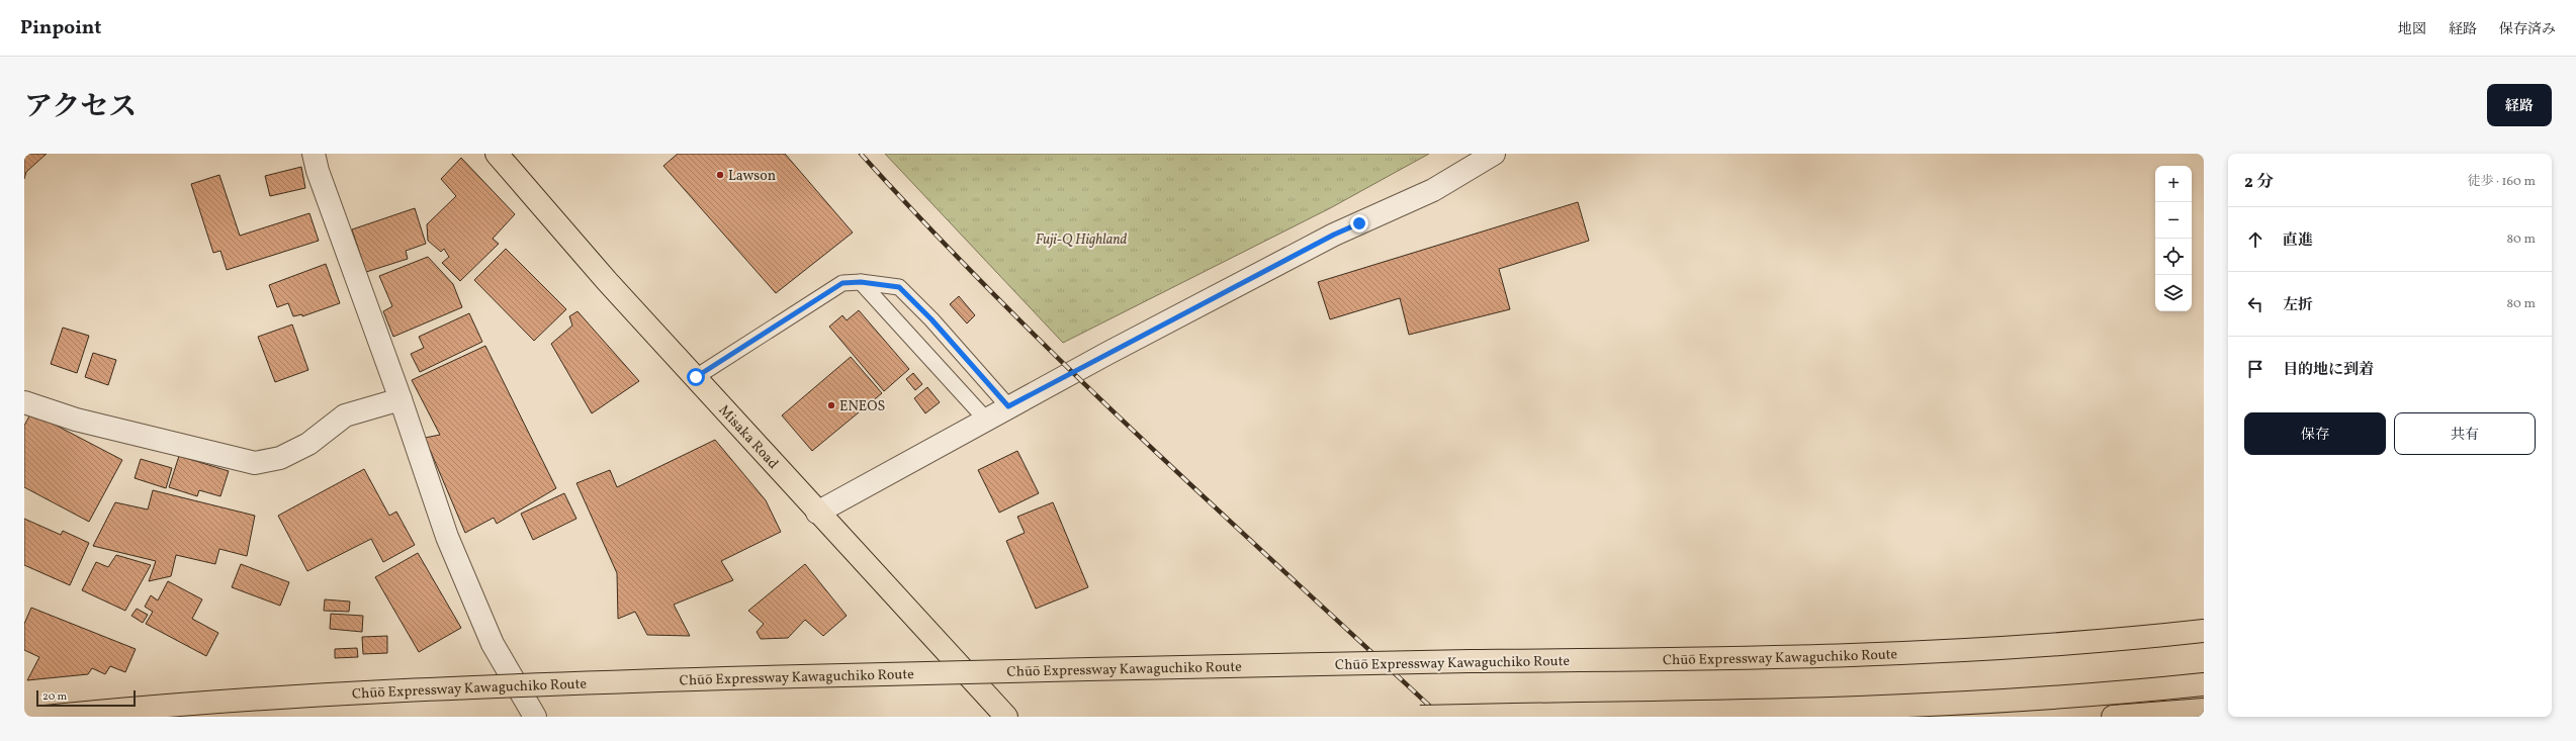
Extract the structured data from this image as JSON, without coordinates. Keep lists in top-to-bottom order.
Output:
{
  "streets": {
    "highway": ["Misaka Road", "Chūō Expressway Kawaguchiko Route"]
  },
  "parks": ["Fuji-Q Highland"],
  "places": ["Lawson", "ENEOS"],
  "scale_bar": "20 m",
  "page": {
    "header": "Pinpoint",
    "nav": ["地図", "経路", "保存済み"],
    "title": "アクセス",
    "buttons": [
      "経路",
      ["保存", "共有"]
    ],
    "heading": ["2 分", "徒歩 · 160 m"],
    "map_buttons": ["+", "−"],
    "list": [
      ["直進", "80 m"],
      ["左折", "80 m"],
      "目的地に到着"
    ],
    "scale": "20 m"
  }
}
